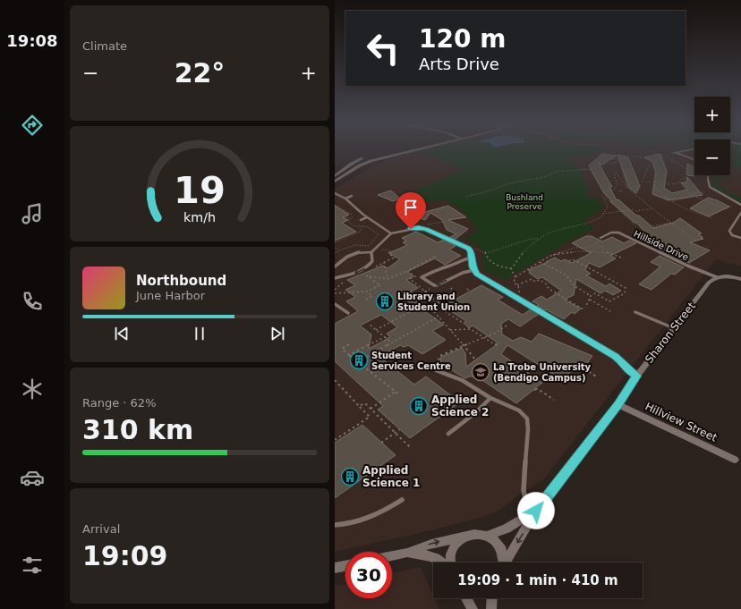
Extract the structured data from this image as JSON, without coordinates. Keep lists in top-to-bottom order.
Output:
{
  "streets": {
    "street": ["Sharon Street", "Hillview Street"],
    "lane": ["Hillside Drive"]
  },
  "crossings": [
    ["Hillside Drive", "Sharon Street"],
    ["Sharon Street", "Hillview Street"]
  ],
  "parks": ["Bushland Preserve"],
  "places": {
    "building": [
      "Library and Student Union",
      "Student Services Centre",
      "Applied Science 2",
      "Applied Science 1"
    ],
    "school or university": ["La Trobe University (Bendigo Campus)"]
  },
  "page": {
    "tabs": "19:08",
    "tile": [
      "Climate",
      ["Range · 62%", "310 km"],
      ["Arrival", "19:09"]
    ],
    "turn": ["120 m", "Arts Drive"],
    "heat": ["−", "22°", "+"],
    "map_buttons": ["+", "−"],
    "song": ["Northbound", "June Harbor"],
    "limit": "30",
    "trip": "19:09 · 1 min · 410 m",
    "gauge": ["19", "km/h"]
  }
}
